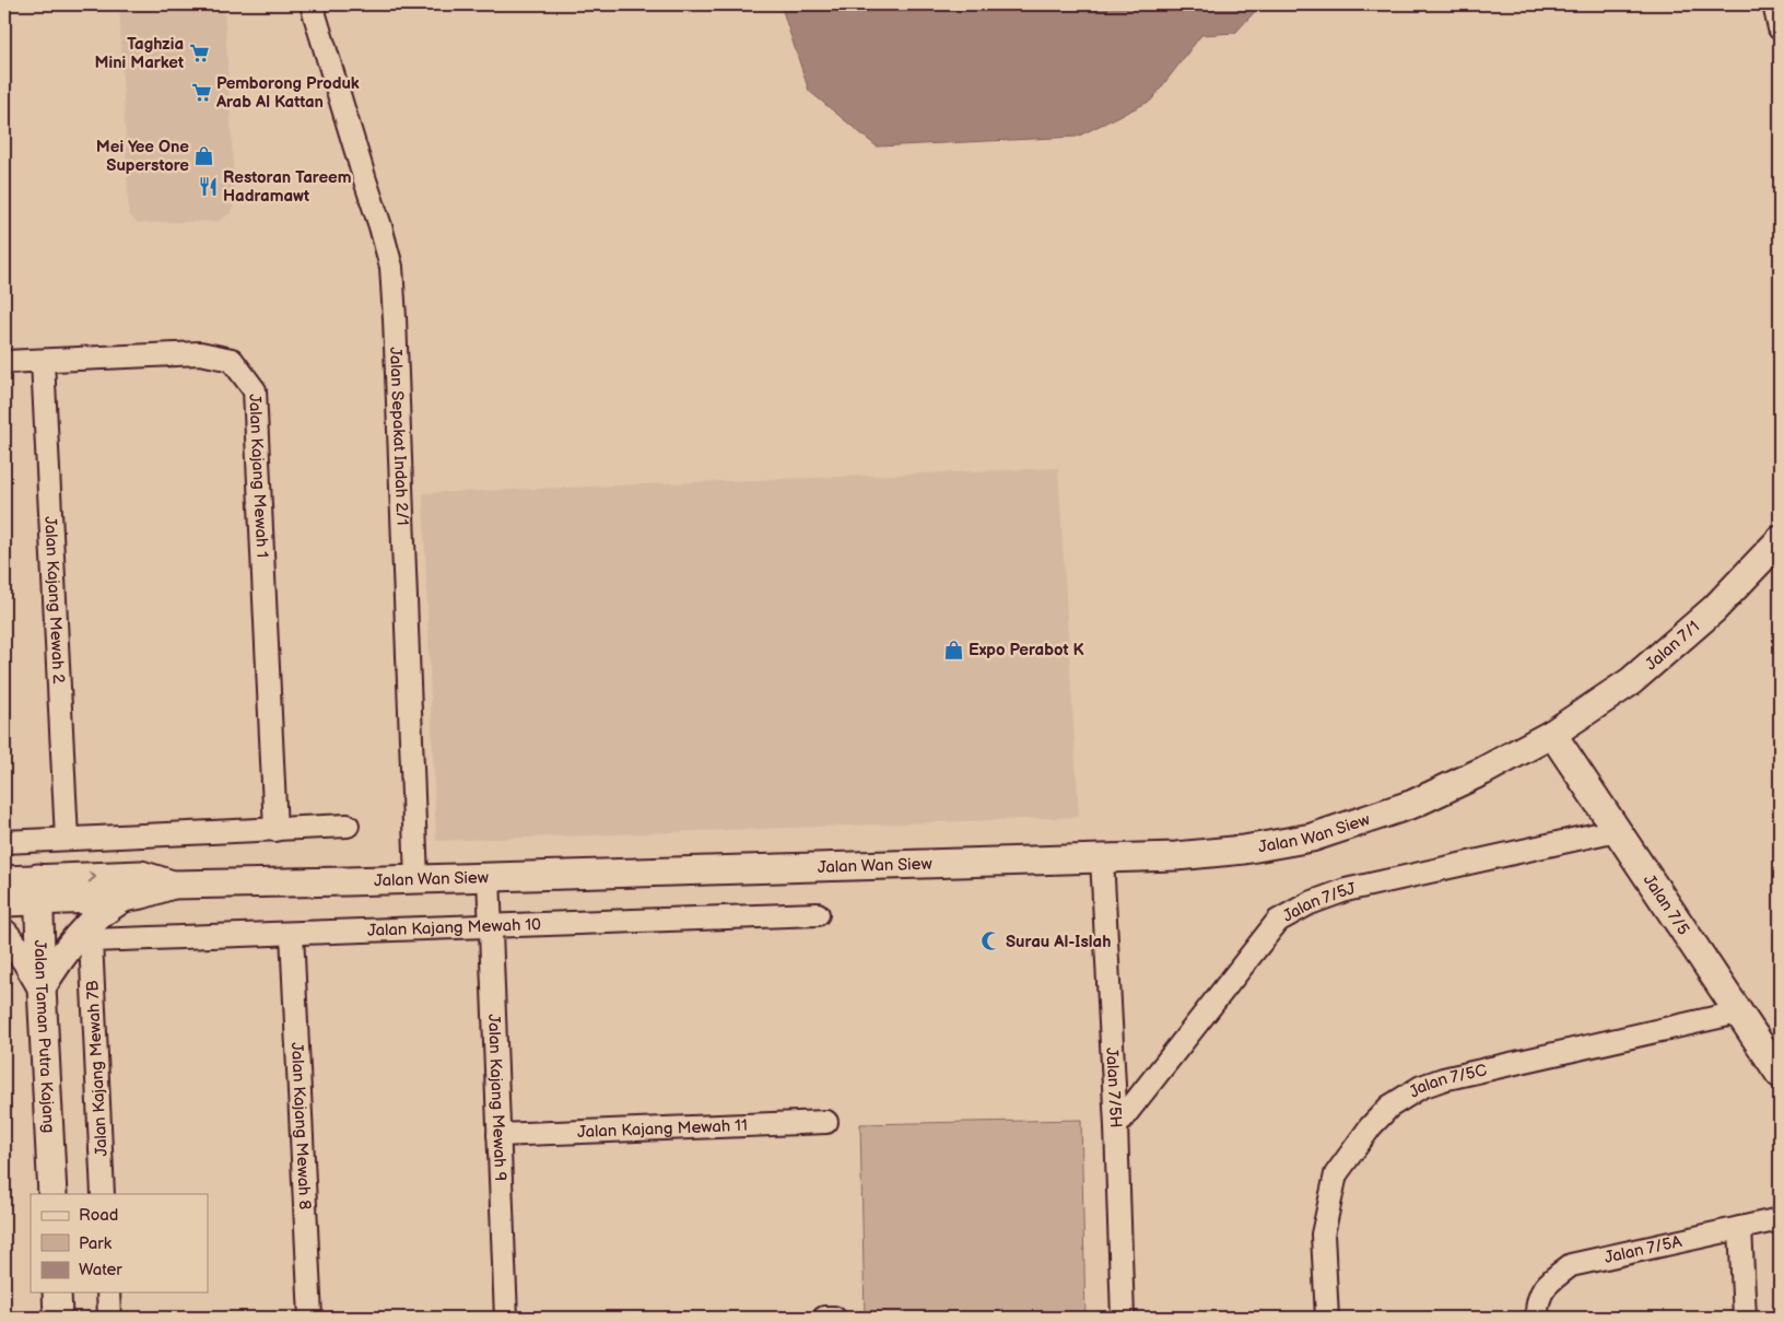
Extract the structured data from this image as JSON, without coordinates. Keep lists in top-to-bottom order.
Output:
{
  "streets": {
    "street": [
      "Jalan Sepakat Indah 2/1",
      "Jalan Kajang Mewah 1",
      "Jalan Kajang Mewah 2",
      "Jalan 7/1",
      "Jalan Wan Siew",
      "Jalan 7/5J",
      "Jalan 7/5",
      "Jalan Kajang Mewah 10",
      "Jalan Taman Putra Kajang",
      "Jalan Kajang Mewah 7B",
      "Jalan 7/5C",
      "Jalan 7/5H",
      "Jalan Kajang Mewah 9",
      "Jalan Kajang Mewah 8",
      "Jalan Kajang Mewah 11",
      "Jalan 7/5A"
    ]
  },
  "crossings": [
    ["Jalan Sepakat Indah 2/1", "Jalan Wan Siew"],
    ["Jalan Kajang Mewah 1", "Jalan Kajang Mewah 2"],
    ["Jalan 7/1", "Jalan Wan Siew"],
    ["Jalan 7/1", "Jalan 7/5"],
    ["Jalan Wan Siew", "Jalan 7/5"],
    ["Jalan Wan Siew", "Jalan Taman Putra Kajang"],
    ["Jalan Wan Siew", "Jalan 7/5H"],
    ["Jalan Wan Siew", "Jalan Kajang Mewah 9"],
    ["Jalan 7/5J", "Jalan 7/5"],
    ["Jalan 7/5J", "Jalan 7/5H"],
    ["Jalan 7/5", "Jalan 7/5C"],
    ["Jalan Kajang Mewah 10", "Jalan Kajang Mewah 7B"],
    ["Jalan Kajang Mewah 10", "Jalan Kajang Mewah 9"],
    ["Jalan Kajang Mewah 10", "Jalan Kajang Mewah 8"],
    ["Jalan Kajang Mewah 9", "Jalan Kajang Mewah 11"]
  ],
  "places": {
    "supermarket": ["Taghzia Mini Market", "Pemborong Produk Arab Al Kattan"],
    "shop": ["Mei Yee One Superstore", "Expo Perabot K"],
    "restaurant": ["Restoran Tareem Hadramawt"],
    "mosque": ["Surau Al-Islah"]
  },
  "legend": ["Road", "Park", "Water"]
}
